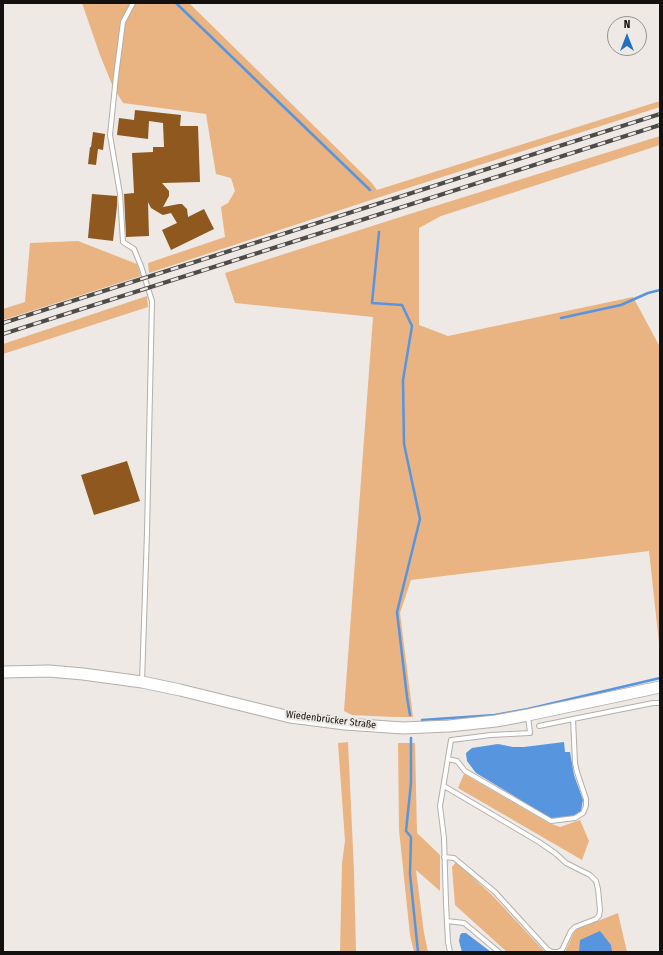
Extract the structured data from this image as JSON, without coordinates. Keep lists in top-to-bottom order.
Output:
{
  "streets": {
    "street": ["Wiedenbrücker Straße"]
  },
  "north": "top"
}
